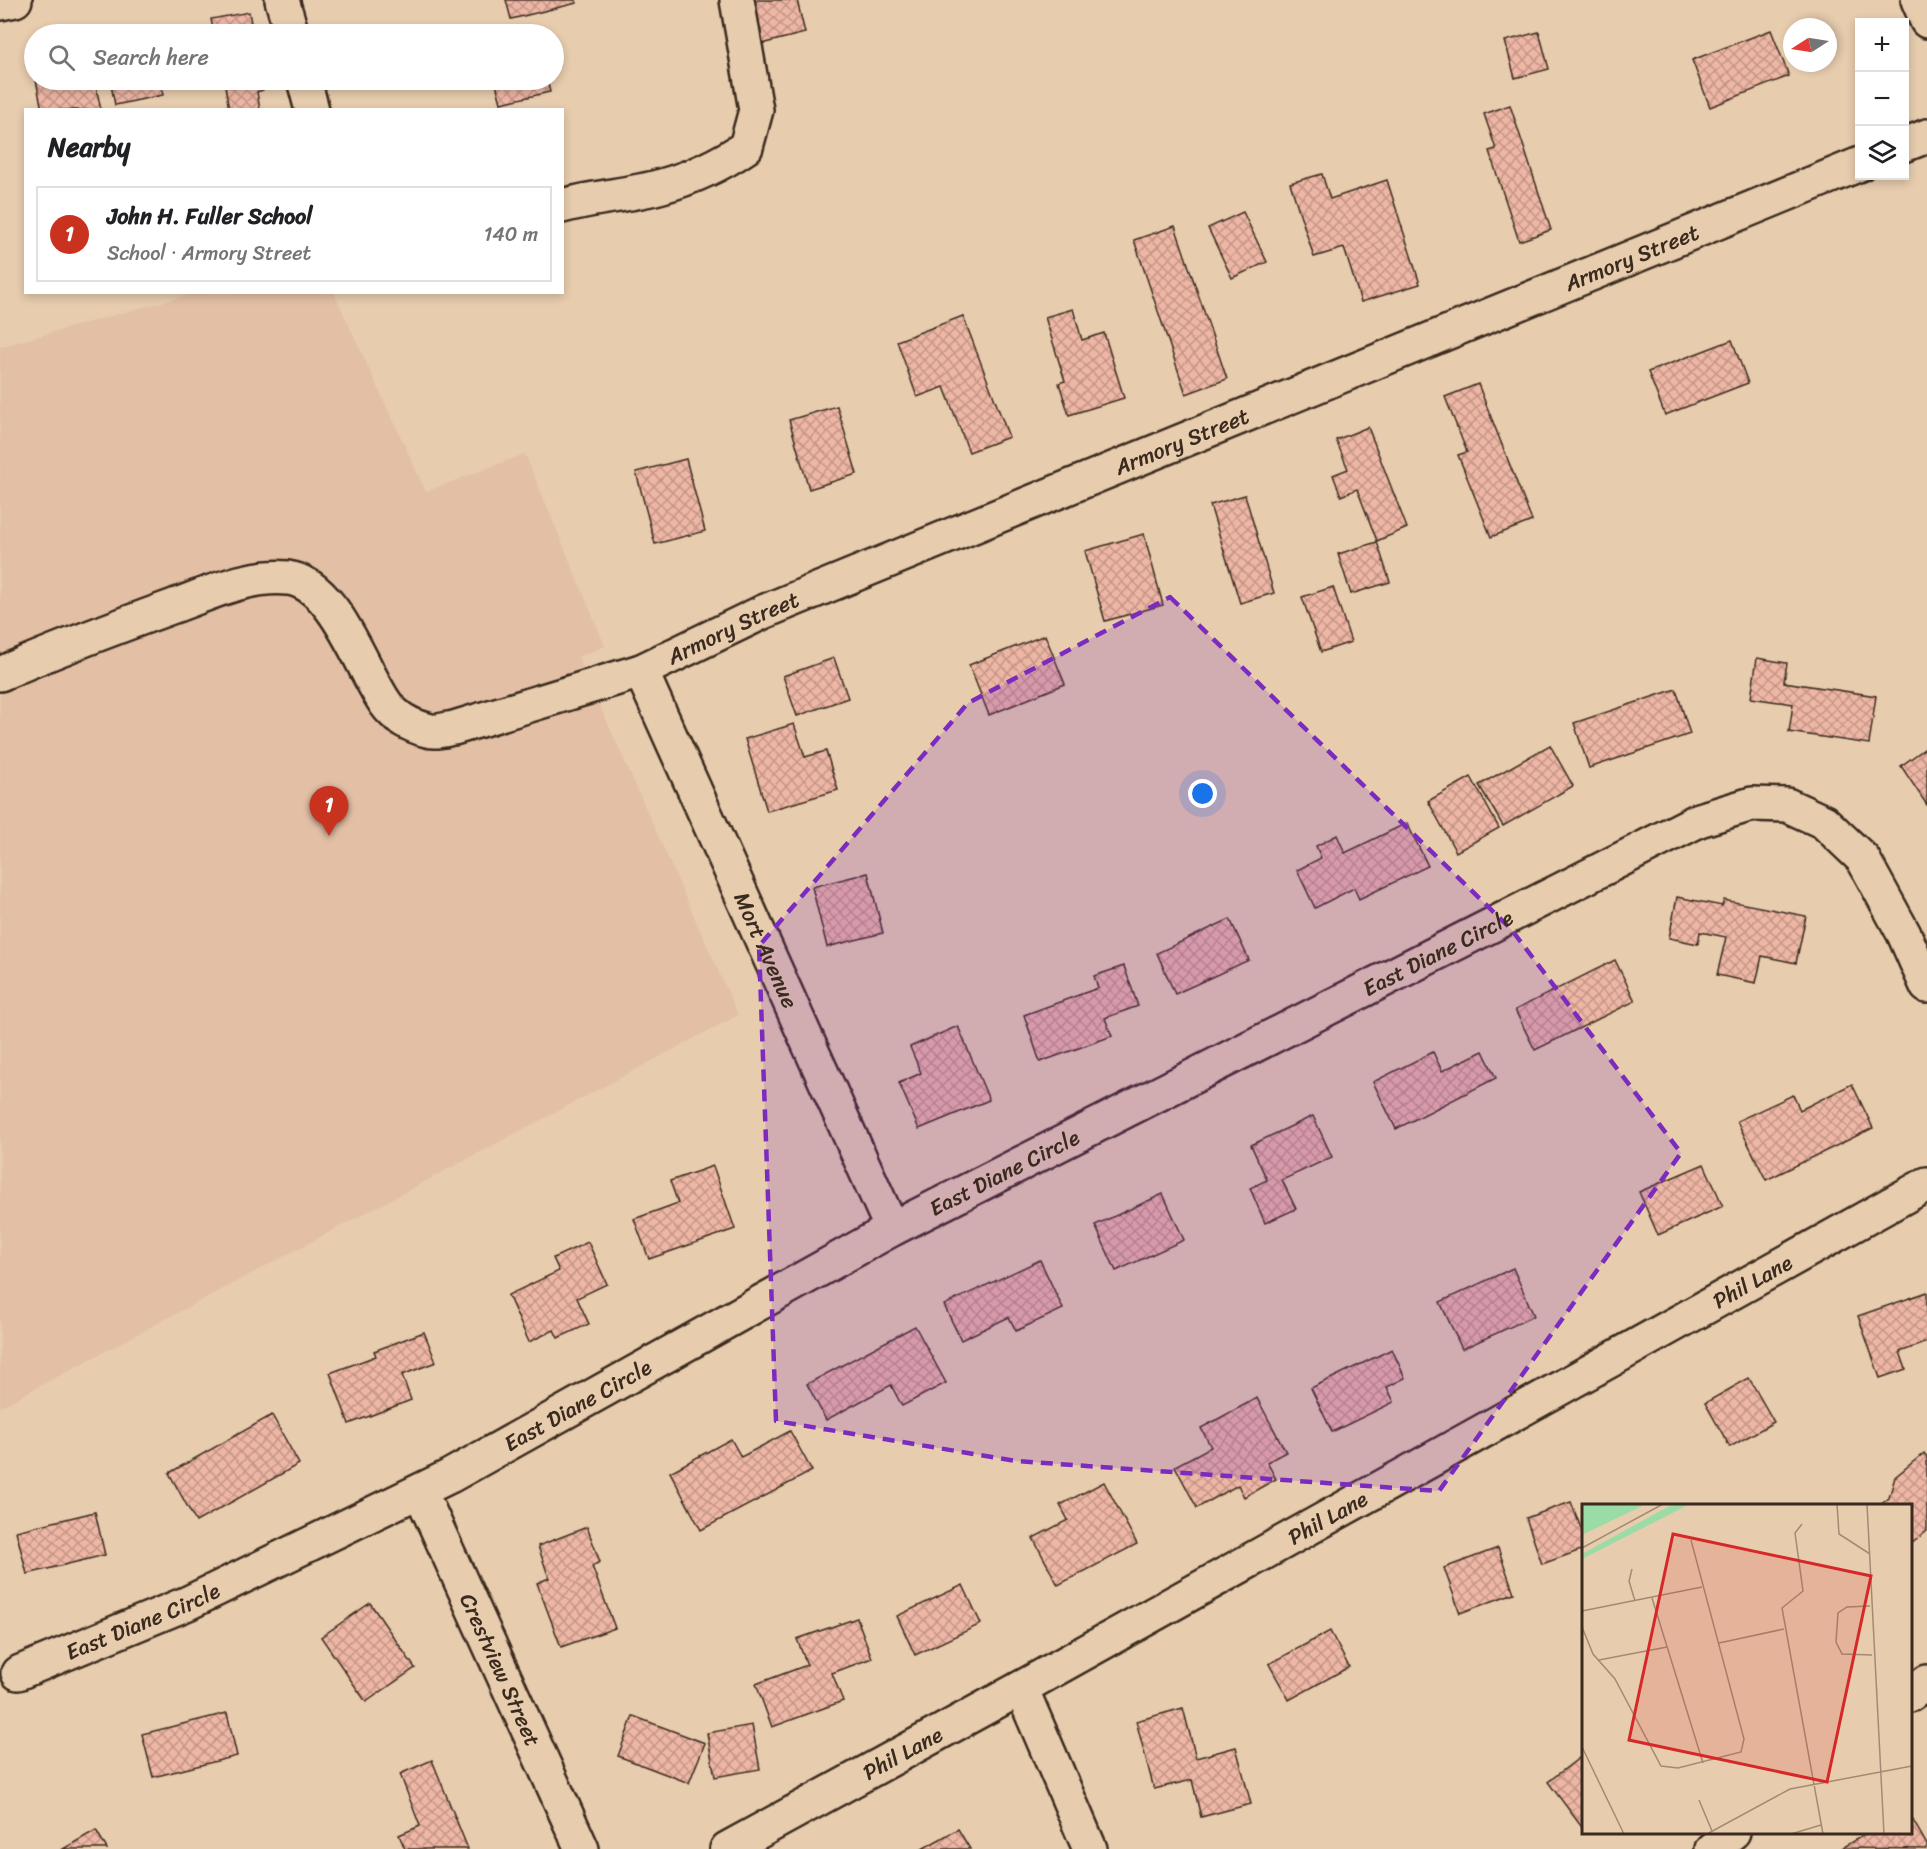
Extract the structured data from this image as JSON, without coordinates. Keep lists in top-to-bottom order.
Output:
{
  "streets": {
    "street": [
      "Armory Street",
      "Mort Avenue",
      "East Diane Circle",
      "Phil Lane",
      "Crestview Street"
    ]
  },
  "crossings": [
    ["Armory Street", "Mort Avenue"],
    ["Mort Avenue", "East Diane Circle"],
    ["East Diane Circle", "Crestview Street"]
  ],
  "north": "left",
  "page": {
    "map_buttons": ["+", "−"],
    "search": "Search here",
    "heading": "Nearby",
    "list": [
      {
        "mark": "1",
        "name": "John H. Fuller School",
        "note": "School · Armory Street",
        "value": "140 m"
      }
    ],
    "pins": "1"
  }
}
